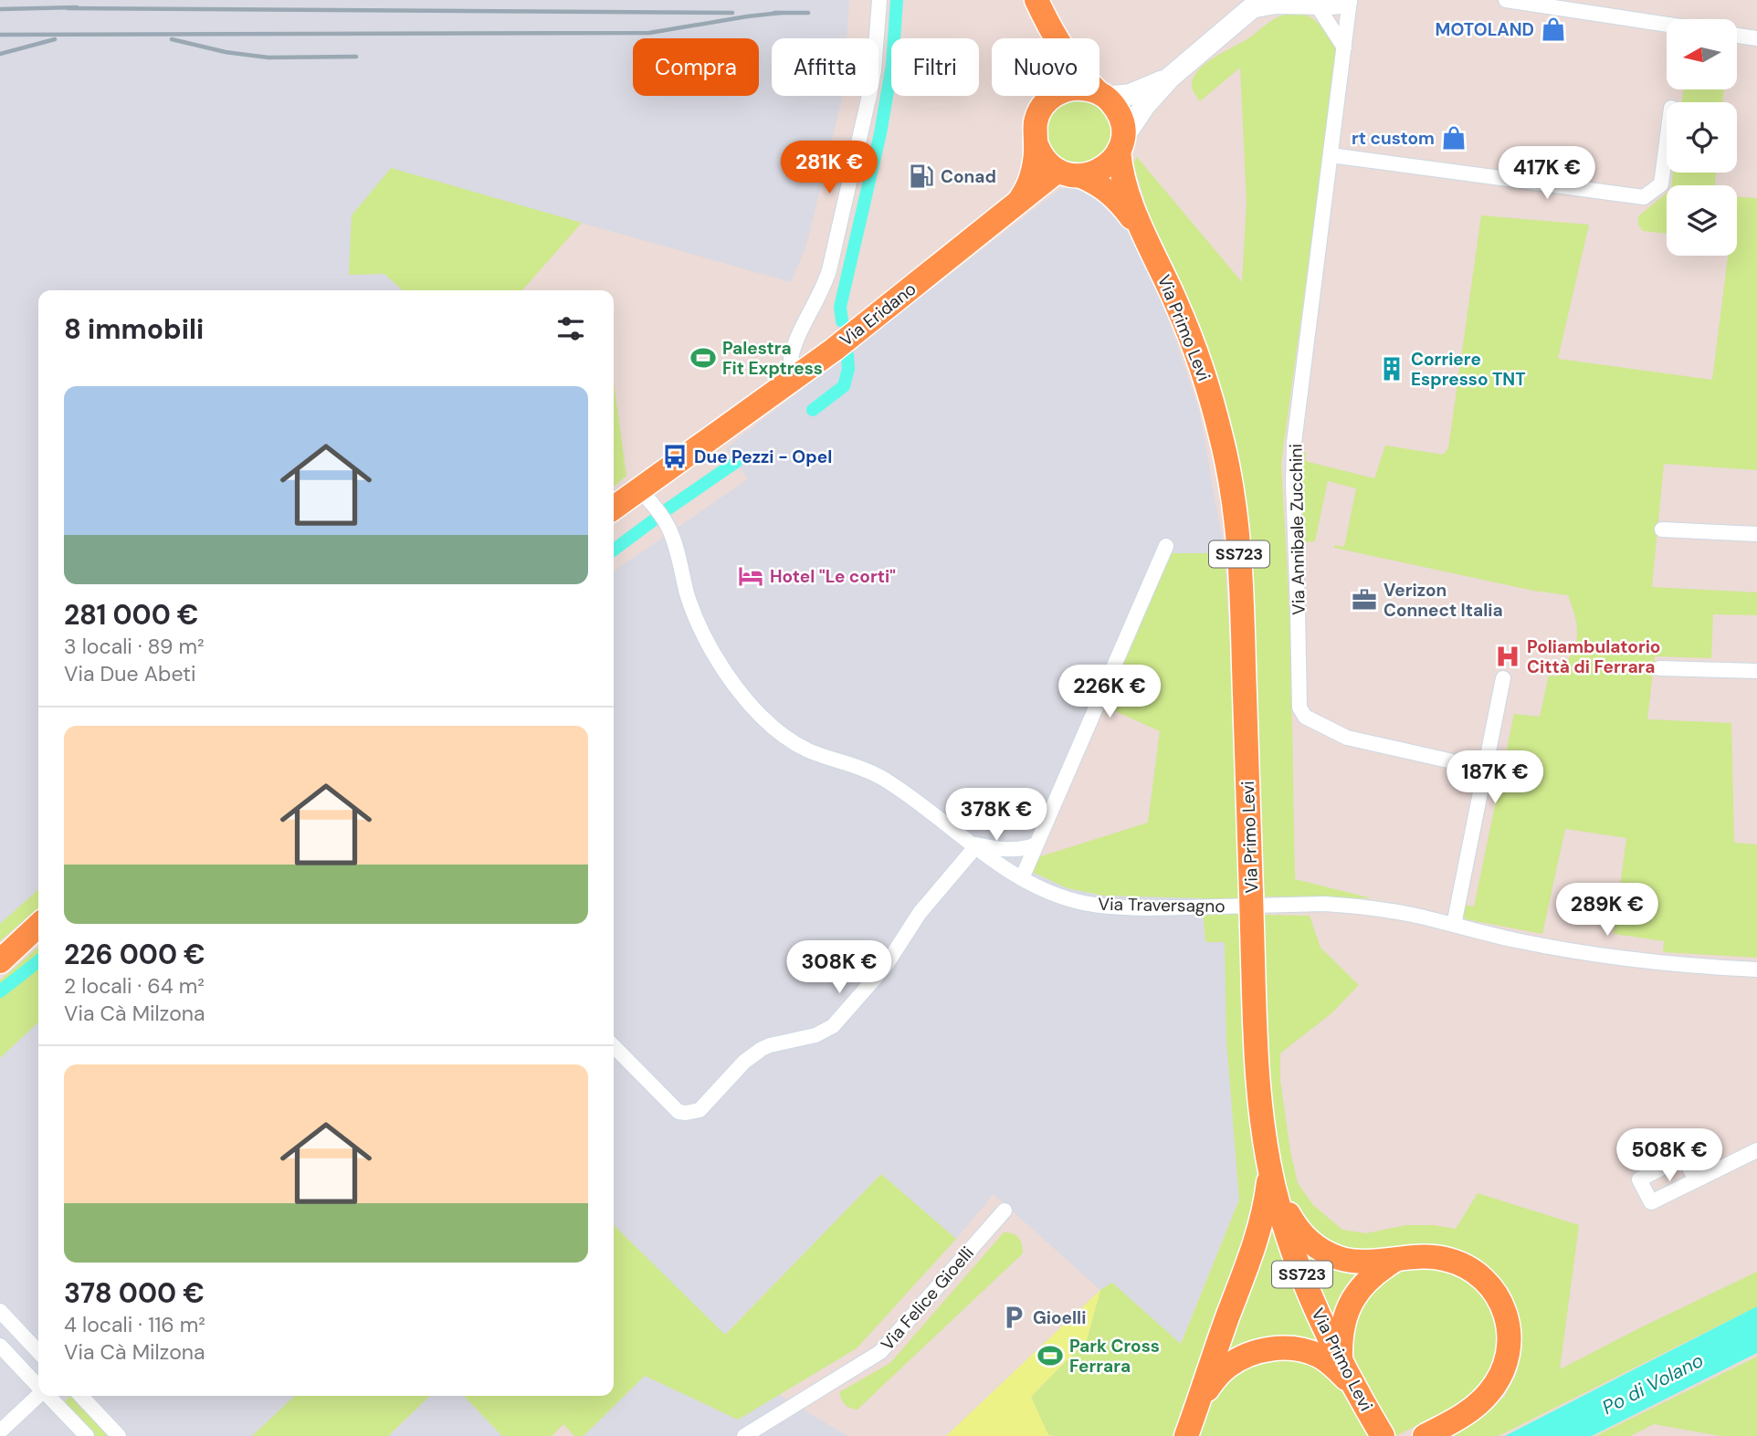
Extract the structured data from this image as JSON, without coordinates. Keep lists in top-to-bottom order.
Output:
{
  "streets": {
    "main road": ["Via Eridano", "Via Primo Levi", "SS723"],
    "street": ["Via Annibale Zucchini", "Via Traversagno", "Via Felice Gioelli"]
  },
  "crossings": [
    ["Via Eridano", "Via Primo Levi"],
    ["Via Eridano", "Via Annibale Zucchini"],
    ["Via Eridano", "Via Traversagno"]
  ],
  "water": ["Po di Volano"],
  "places": {
    "shop": ["MOTOLAND", "rt custom"],
    "fuel station": ["Conad"],
    "sports": ["Palestra Fit Exptress", "Park Cross Ferrara"],
    "building": ["Corriere Espresso TNT"],
    "bus stop": ["Due Pezzi - Opel"],
    "hotel": ["Hotel \"Le corti\""],
    "office": ["Verizon Connect Italia"],
    "hospital": ["Poliambulatorio Città di Ferrara"],
    "parking": ["Gioelli"]
  },
  "north": "left",
  "page": {
    "chip": [
      "Compra",
      "Affitta",
      "Filtri",
      "Nuovo"
    ],
    "price": [
      "281K €",
      "417K €",
      "226K €",
      "187K €",
      "378K €",
      "289K €",
      "308K €",
      "508K €"
    ],
    "heading": "8 immobili",
    "list": [
      {
        "name": "281 000 €",
        "note": "3 locali · 89 m² · Via Due Abeti"
      },
      {
        "name": "226 000 €",
        "note": "2 locali · 64 m² · Via Cà Milzona"
      },
      {
        "name": "378 000 €",
        "note": "4 locali · 116 m² · Via Cà Milzona"
      }
    ]
  }
}
